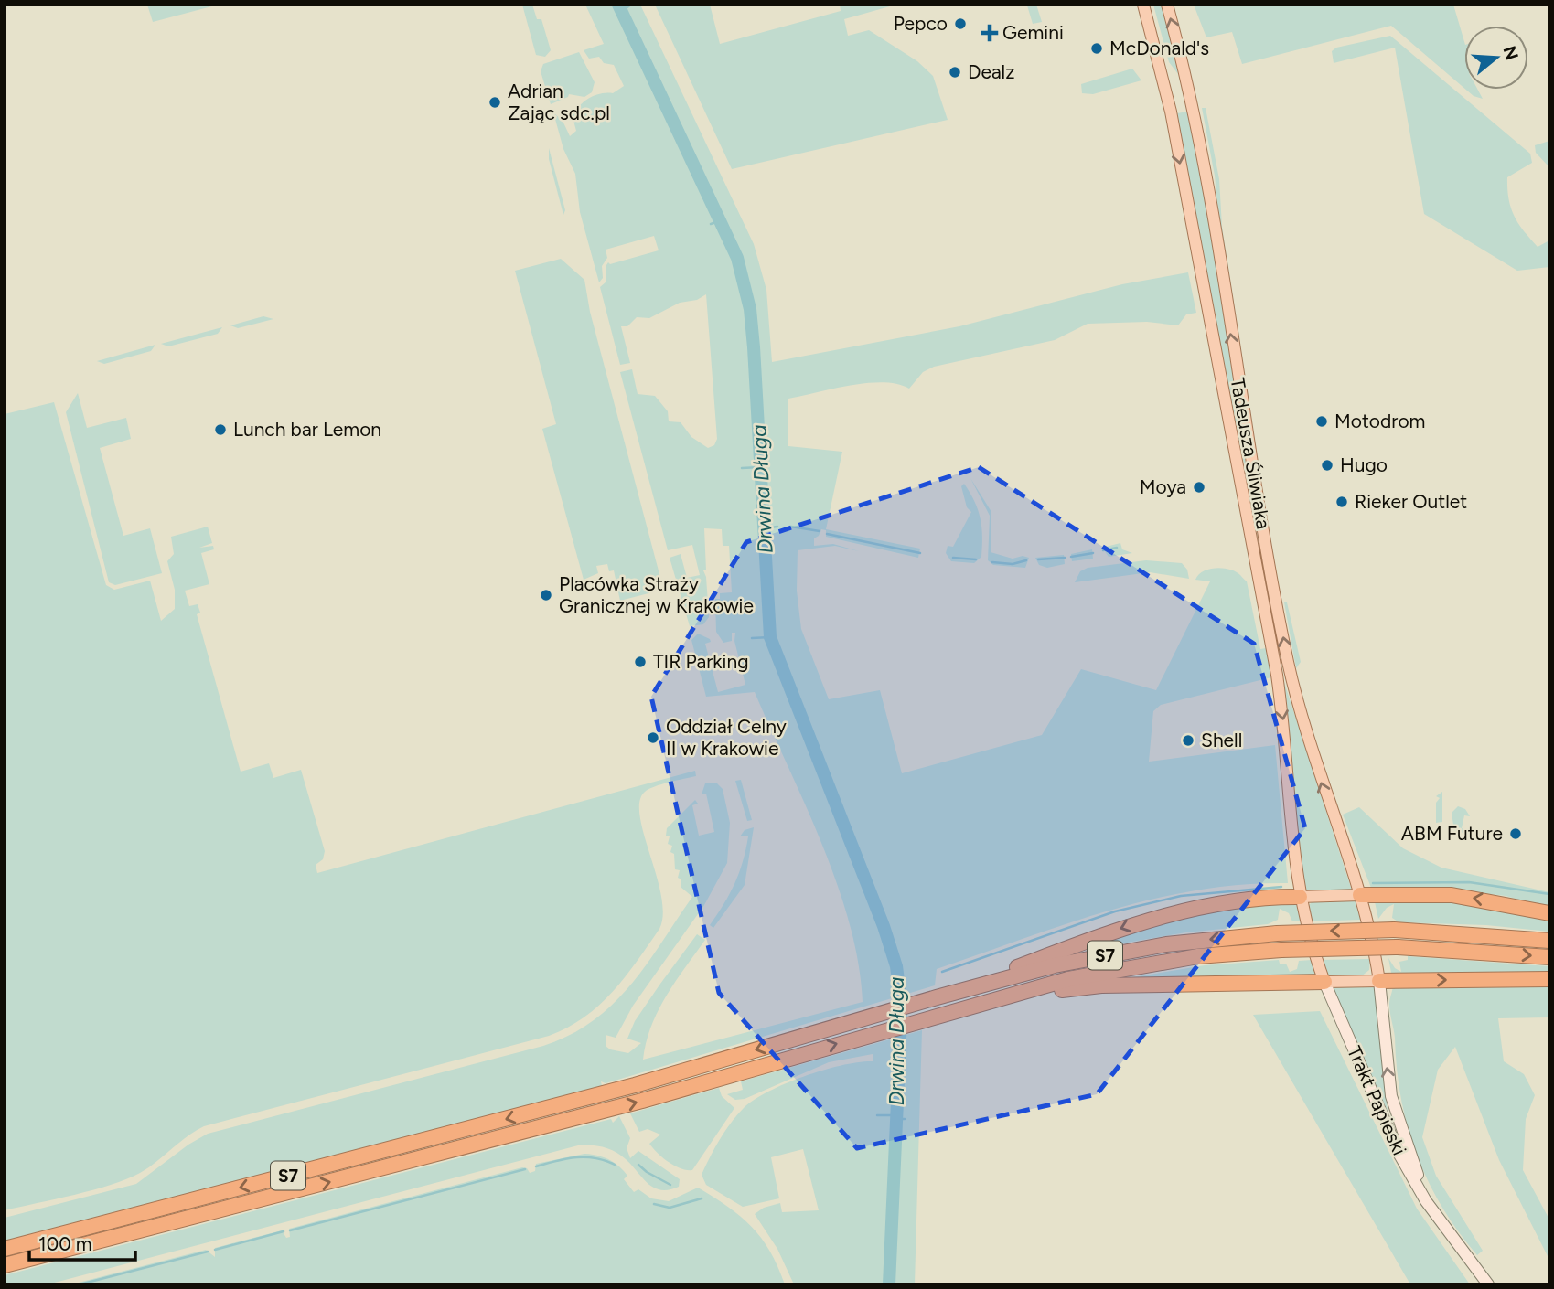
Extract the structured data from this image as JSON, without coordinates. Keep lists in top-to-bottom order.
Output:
{
  "streets": {
    "highway": ["S7"],
    "main road": ["Tadeusza Śliwiaka"],
    "street": ["Trakt Papieski"]
  },
  "crossings": [
    ["Tadeusza Śliwiaka", "Trakt Papieski"]
  ],
  "water": ["Drwina Długa"],
  "places": {
    "other": [
      "Pepco",
      "McDonald's",
      "Dealz",
      "Adrian Zając sdc.pl",
      "Motodrom",
      "Lunch bar Lemon",
      "Hugo",
      "Moya",
      "Rieker Outlet",
      "Placówka Straży Granicznej w Krakowie",
      "TIR Parking",
      "Oddział Celny II w Krakowie",
      "Shell",
      "ABM Future"
    ],
    "health": ["Gemini"]
  },
  "scale_bar": "100 m",
  "north": "right"
}
